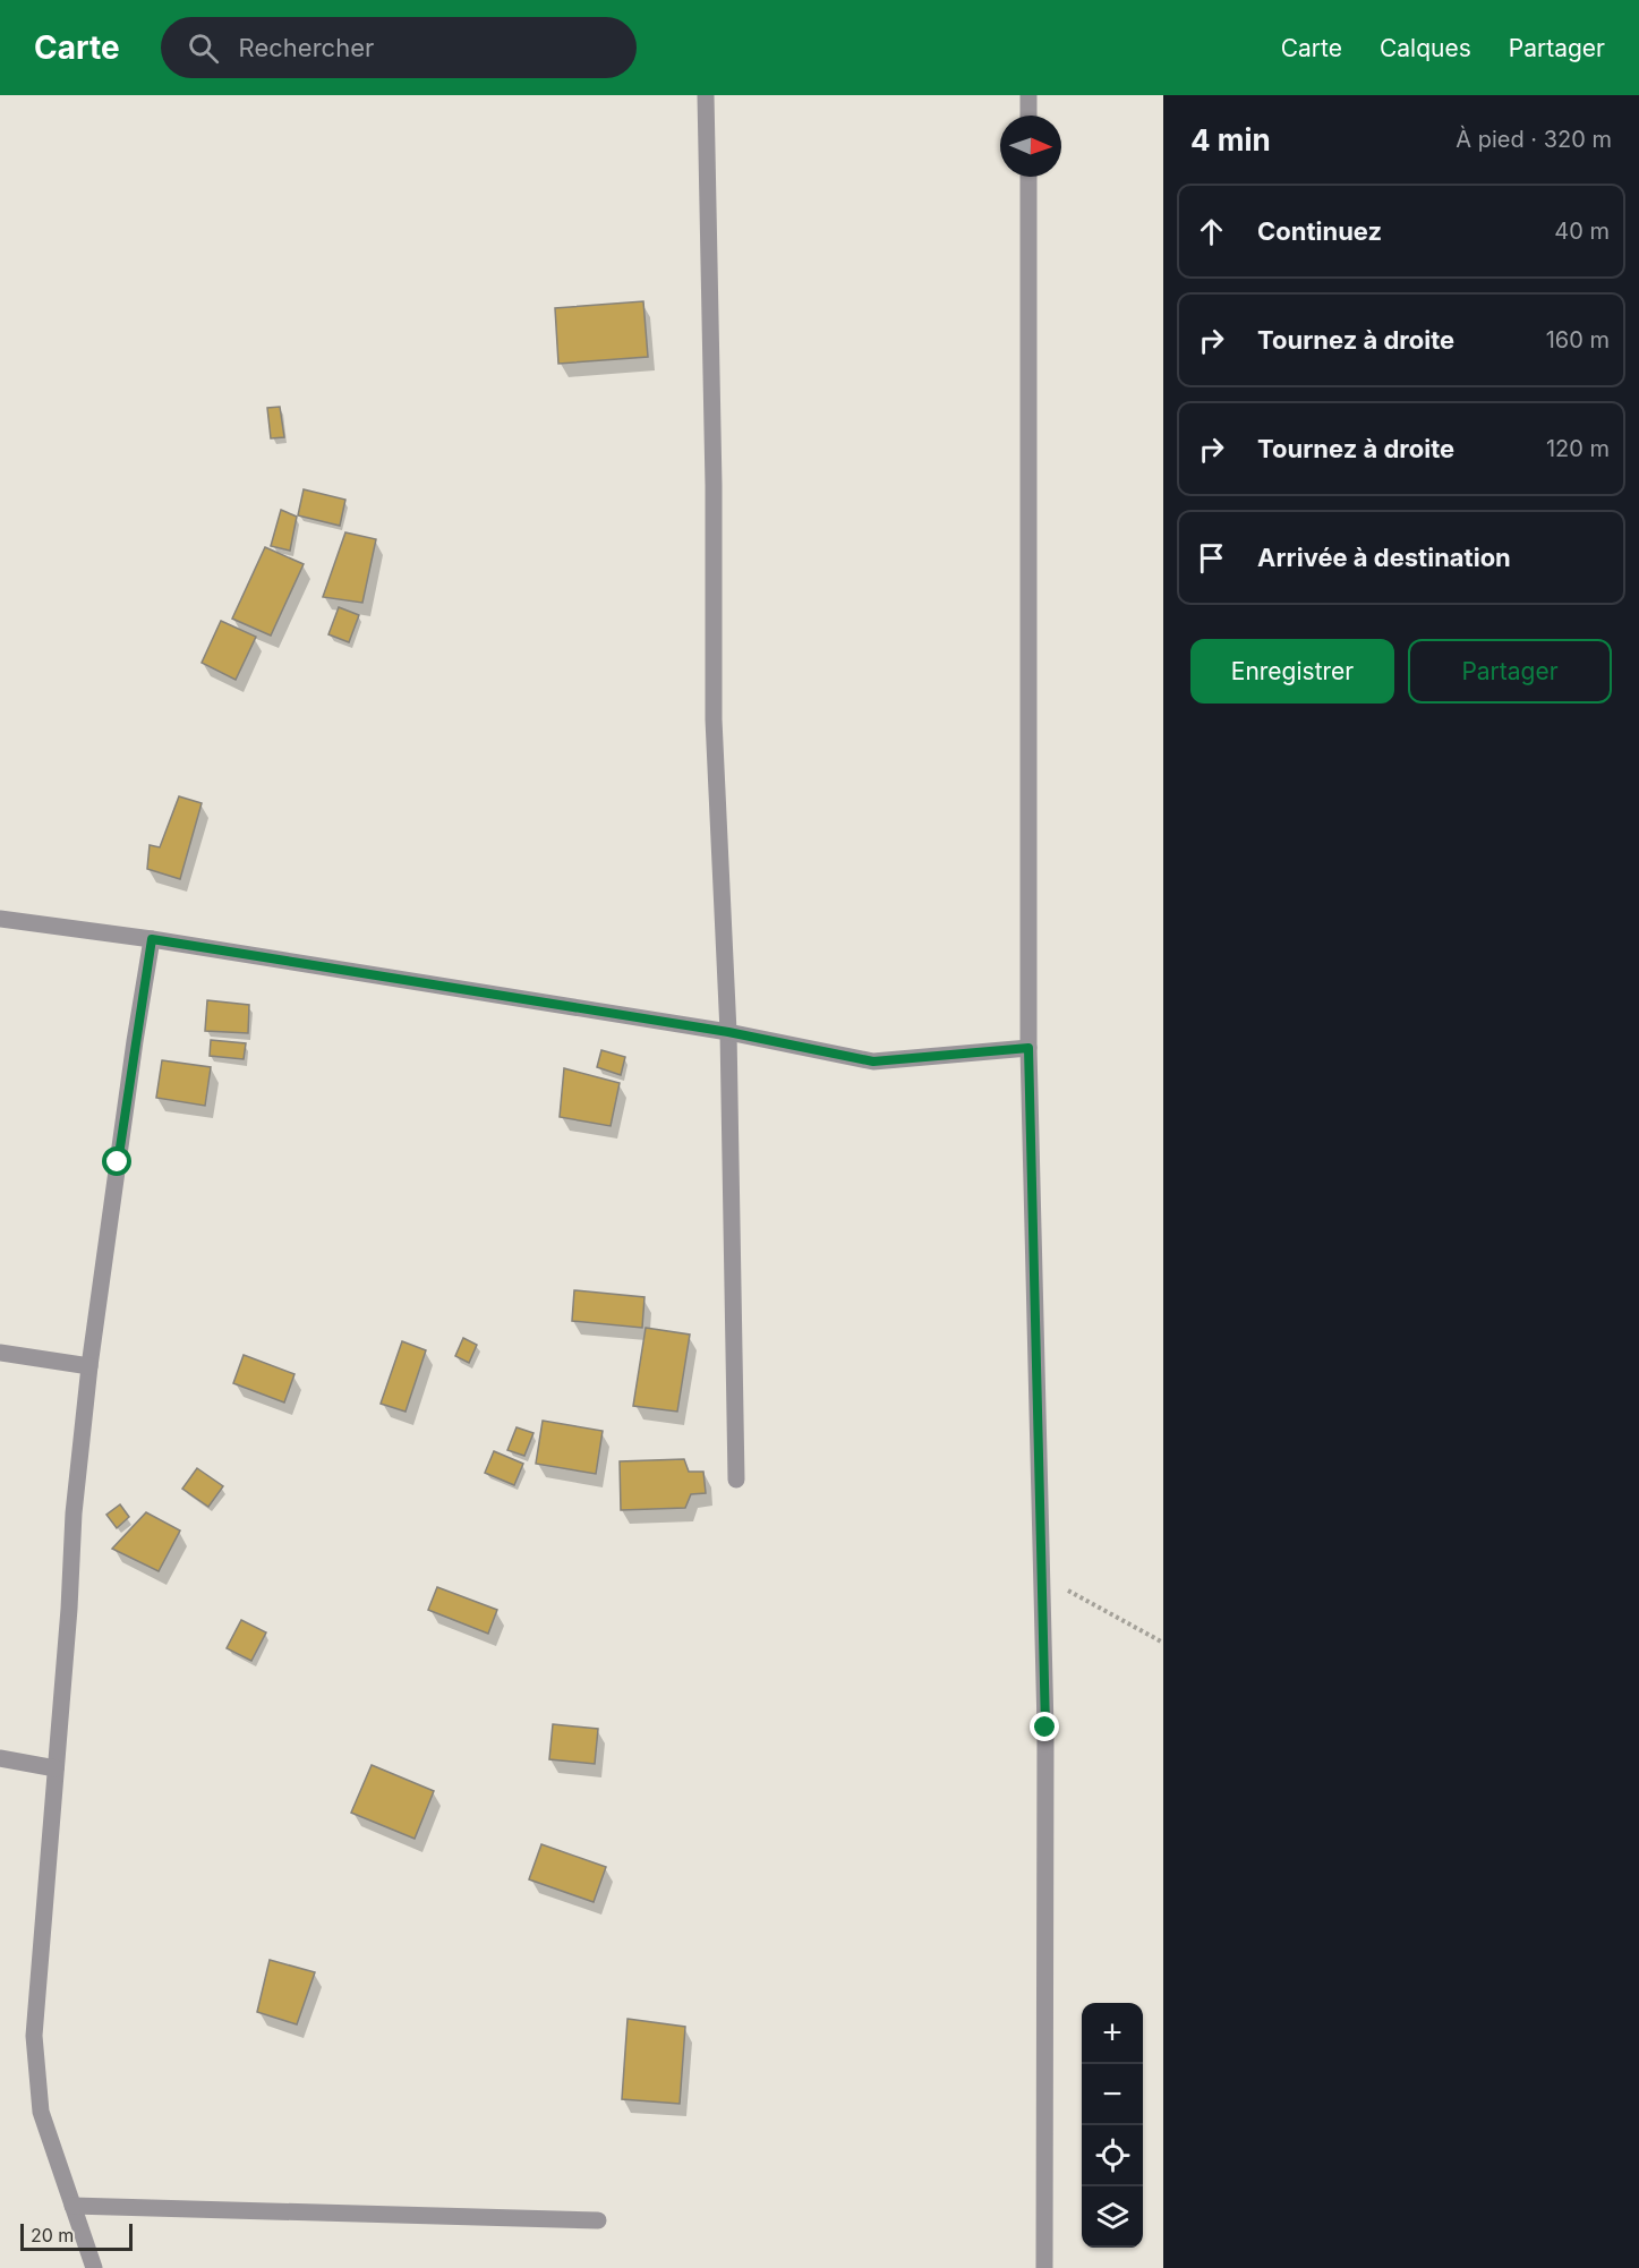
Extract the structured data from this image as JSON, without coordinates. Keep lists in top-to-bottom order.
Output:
{
  "scale_bar": "20 m",
  "north": "right",
  "page": {
    "header": "Carte",
    "search": "Rechercher",
    "nav": ["Carte", "Calques", "Partager"],
    "heading": ["4 min", "À pied · 320 m"],
    "list": [
      ["Continuez", "40 m"],
      ["Tournez à droite", "160 m"],
      ["Tournez à droite", "120 m"],
      "Arrivée à destination"
    ],
    "buttons": ["Enregistrer", "Partager"],
    "map_buttons": ["+", "−"],
    "scale": "20 m"
  }
}
